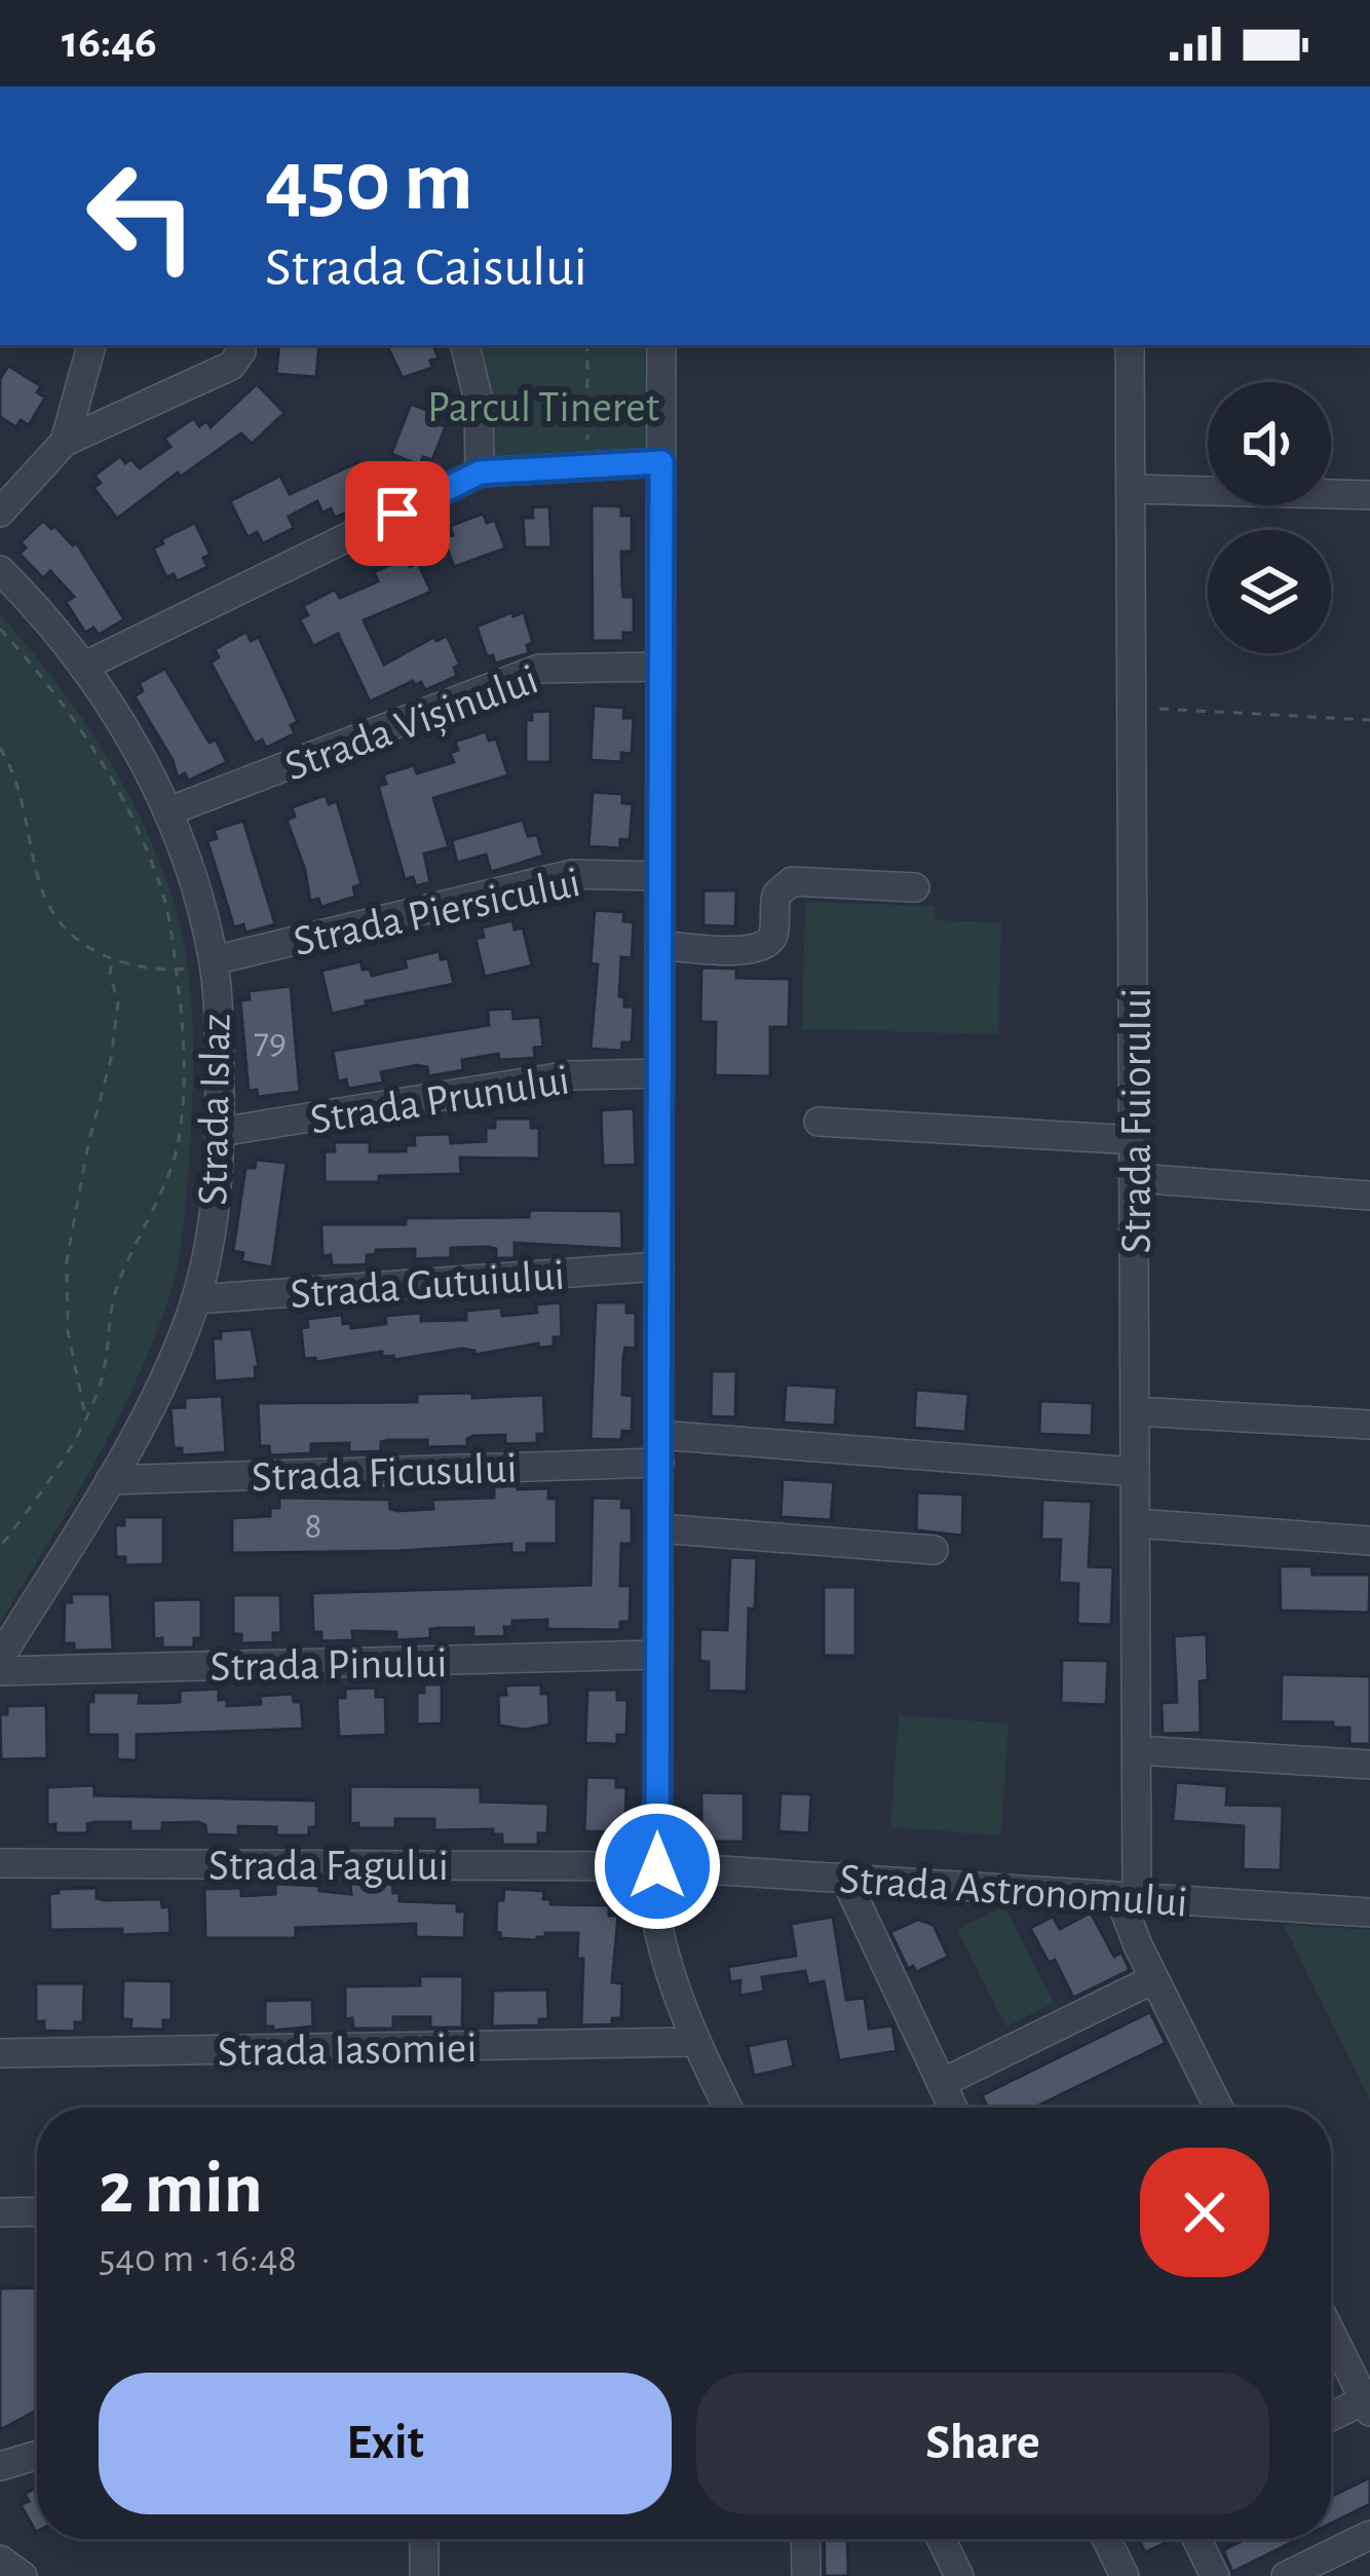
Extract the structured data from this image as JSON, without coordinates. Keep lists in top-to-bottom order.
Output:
{
  "streets": {
    "street": [
      "Strada Vișinului",
      "Strada Piersicului",
      "Strada Prunului",
      "Strada Islaz",
      "Strada Fuiorului",
      "Strada Gutuiului",
      "Strada Ficusului",
      "Strada Pinului",
      "Strada Fagului",
      "Strada Astronomului",
      "Strada Iasomiei"
    ]
  },
  "crossings": [
    ["Strada Vișinului", "Strada Islaz"],
    ["Strada Piersicului", "Strada Islaz"],
    ["Strada Prunului", "Strada Islaz"],
    ["Strada Islaz", "Strada Gutuiului"],
    ["Strada Islaz", "Strada Ficusului"],
    ["Strada Fuiorului", "Strada Ficusului"],
    ["Strada Fuiorului", "Strada Astronomului"],
    ["Strada Fagului", "Strada Astronomului"]
  ],
  "parks": ["Parcul Tineret"],
  "house_numbers": ["79", "8"],
  "page": {
    "status": "16:46",
    "turn": ["450 m", "Strada Caisului"],
    "heading": ["2 min", "540 m · 16:48"],
    "buttons": ["Exit", "Share"]
  }
}
